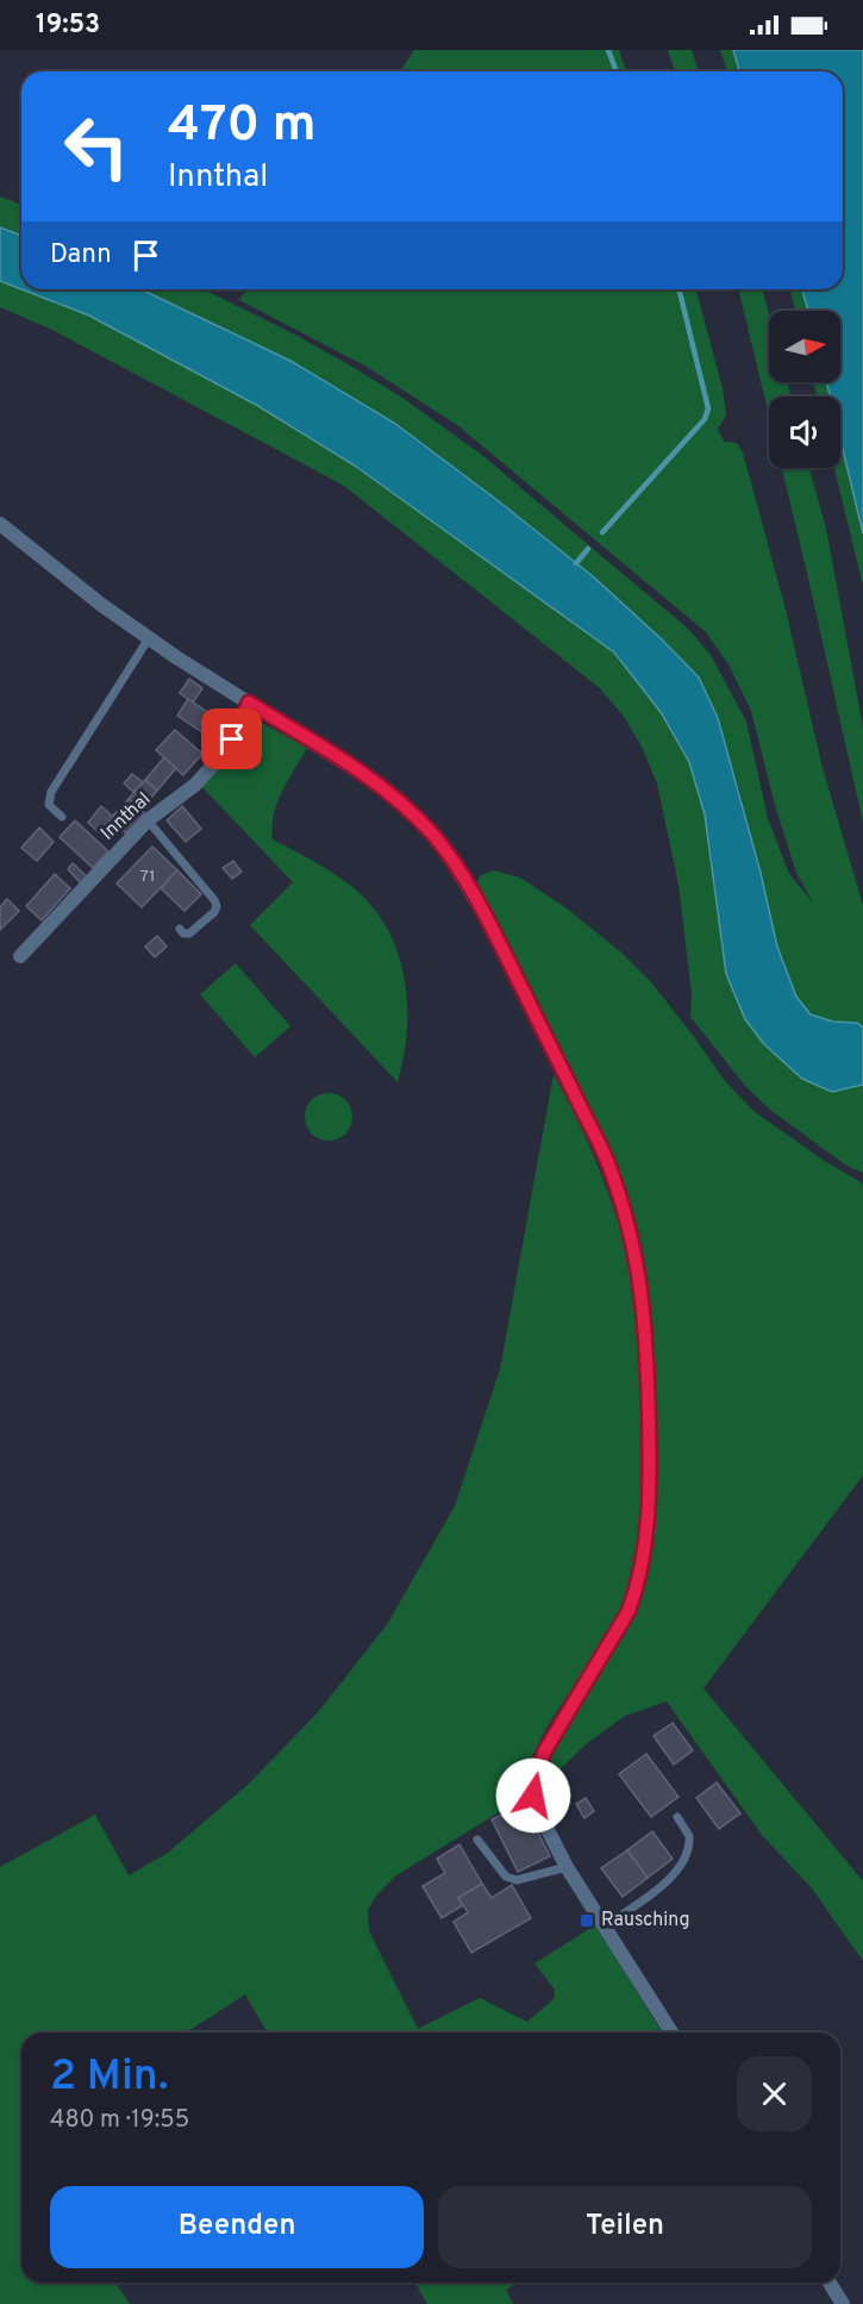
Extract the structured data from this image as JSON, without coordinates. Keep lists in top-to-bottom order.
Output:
{
  "streets": {
    "street": ["Innthal"]
  },
  "places": {
    "transit": ["Rausching"]
  },
  "house_numbers": ["71"],
  "north": "right",
  "page": {
    "status": "19:53",
    "turn": ["470 m", "Innthal"],
    "then": "Dann",
    "heading": ["2 Min.", "480 m · 19:55"],
    "buttons": ["Beenden", "Teilen"]
  }
}
